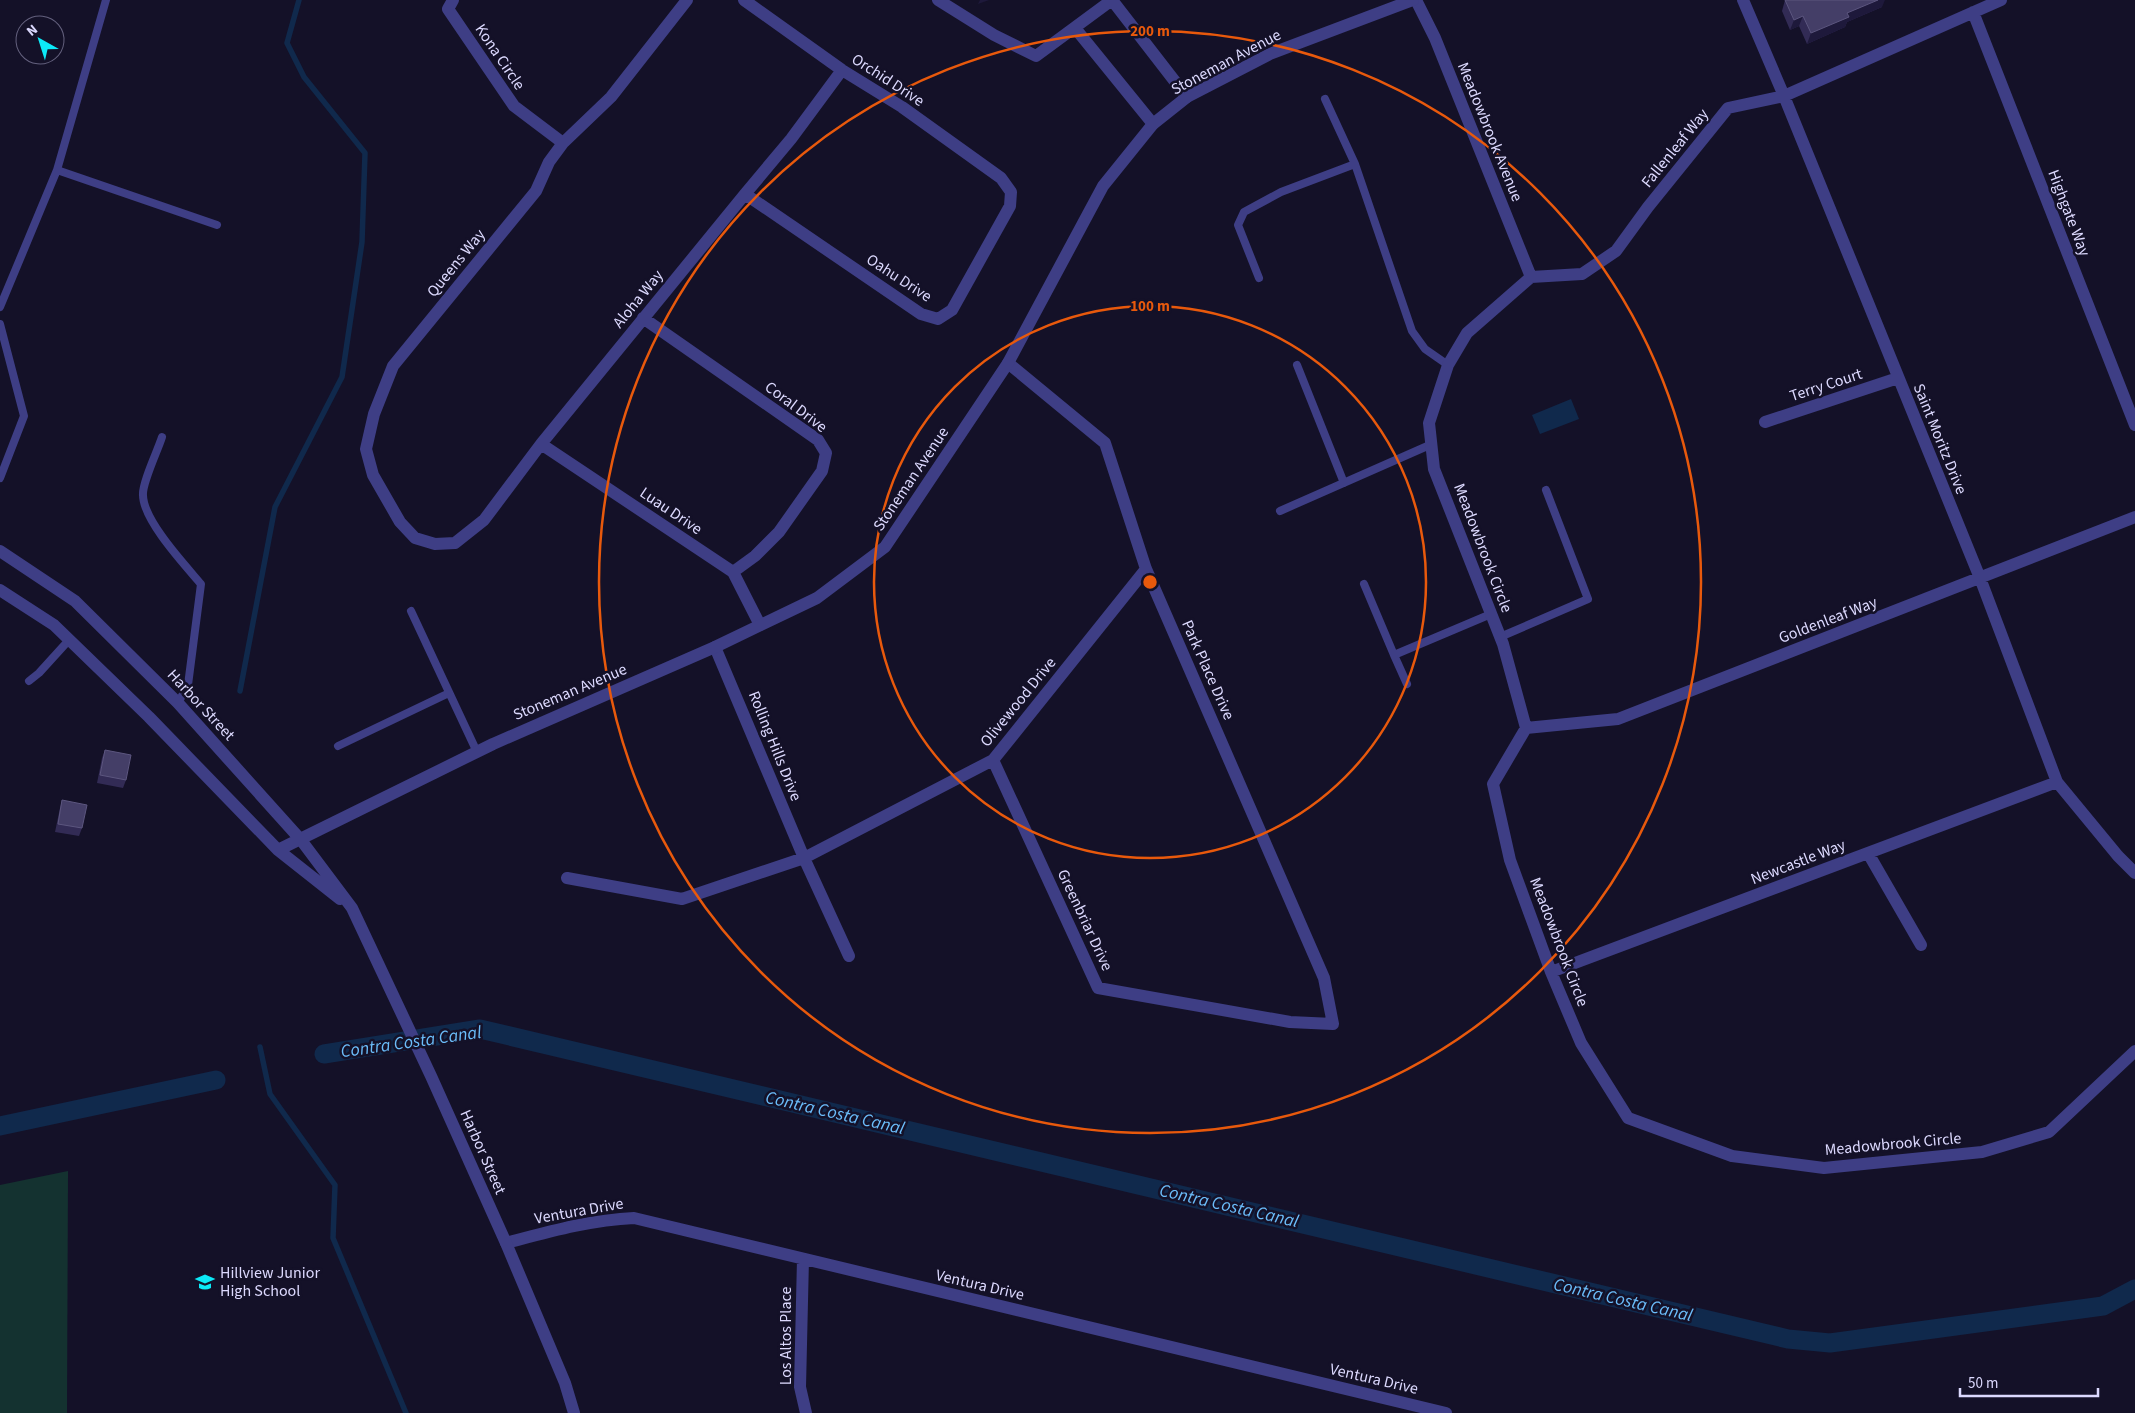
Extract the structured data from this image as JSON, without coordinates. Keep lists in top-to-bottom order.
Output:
{
  "streets": {
    "street": [
      "Kona Circle",
      "Stoneman Avenue",
      "Orchid Drive",
      "Meadowbrook Avenue",
      "Fallenleaf Way",
      "Highgate Way",
      "Queens Way",
      "Oahu Drive",
      "Aloha Way",
      "Terry Court",
      "Coral Drive",
      "Saint Moritz Drive",
      "Luau Drive",
      "Meadowbrook Circle",
      "Goldenleaf Way",
      "Park Place Drive",
      "Olivewood Drive",
      "Harbor Street",
      "Rolling Hills Drive",
      "Newcastle Way",
      "Greenbriar Drive",
      "Ventura Drive",
      "Los Altos Place"
    ]
  },
  "crossings": [
    ["Kona Circle", "Queens Way"],
    ["Stoneman Avenue", "Meadowbrook Avenue"],
    ["Stoneman Avenue", "Luau Drive"],
    ["Stoneman Avenue", "Park Place Drive"],
    ["Stoneman Avenue", "Harbor Street"],
    ["Stoneman Avenue", "Rolling Hills Drive"],
    ["Orchid Drive", "Oahu Drive"],
    ["Orchid Drive", "Aloha Way"],
    ["Meadowbrook Avenue", "Fallenleaf Way"],
    ["Meadowbrook Avenue", "Meadowbrook Circle"],
    ["Fallenleaf Way", "Highgate Way"],
    ["Fallenleaf Way", "Saint Moritz Drive"],
    ["Fallenleaf Way", "Meadowbrook Circle"],
    ["Queens Way", "Aloha Way"],
    ["Oahu Drive", "Aloha Way"],
    ["Aloha Way", "Coral Drive"],
    ["Aloha Way", "Luau Drive"],
    ["Terry Court", "Saint Moritz Drive"],
    ["Coral Drive", "Luau Drive"],
    ["Saint Moritz Drive", "Goldenleaf Way"],
    ["Saint Moritz Drive", "Newcastle Way"],
    ["Meadowbrook Circle", "Goldenleaf Way"],
    ["Meadowbrook Circle", "Newcastle Way"],
    ["Park Place Drive", "Olivewood Drive"],
    ["Park Place Drive", "Greenbriar Drive"],
    ["Olivewood Drive", "Rolling Hills Drive"],
    ["Olivewood Drive", "Greenbriar Drive"],
    ["Harbor Street", "Ventura Drive"],
    ["Ventura Drive", "Los Altos Place"]
  ],
  "water": ["Contra Costa Canal"],
  "places": {
    "school or university": ["Hillview Junior High School"]
  },
  "scale_bar": "50 m",
  "north": "top left",
  "rings": ["200 m", "100 m"]
}
